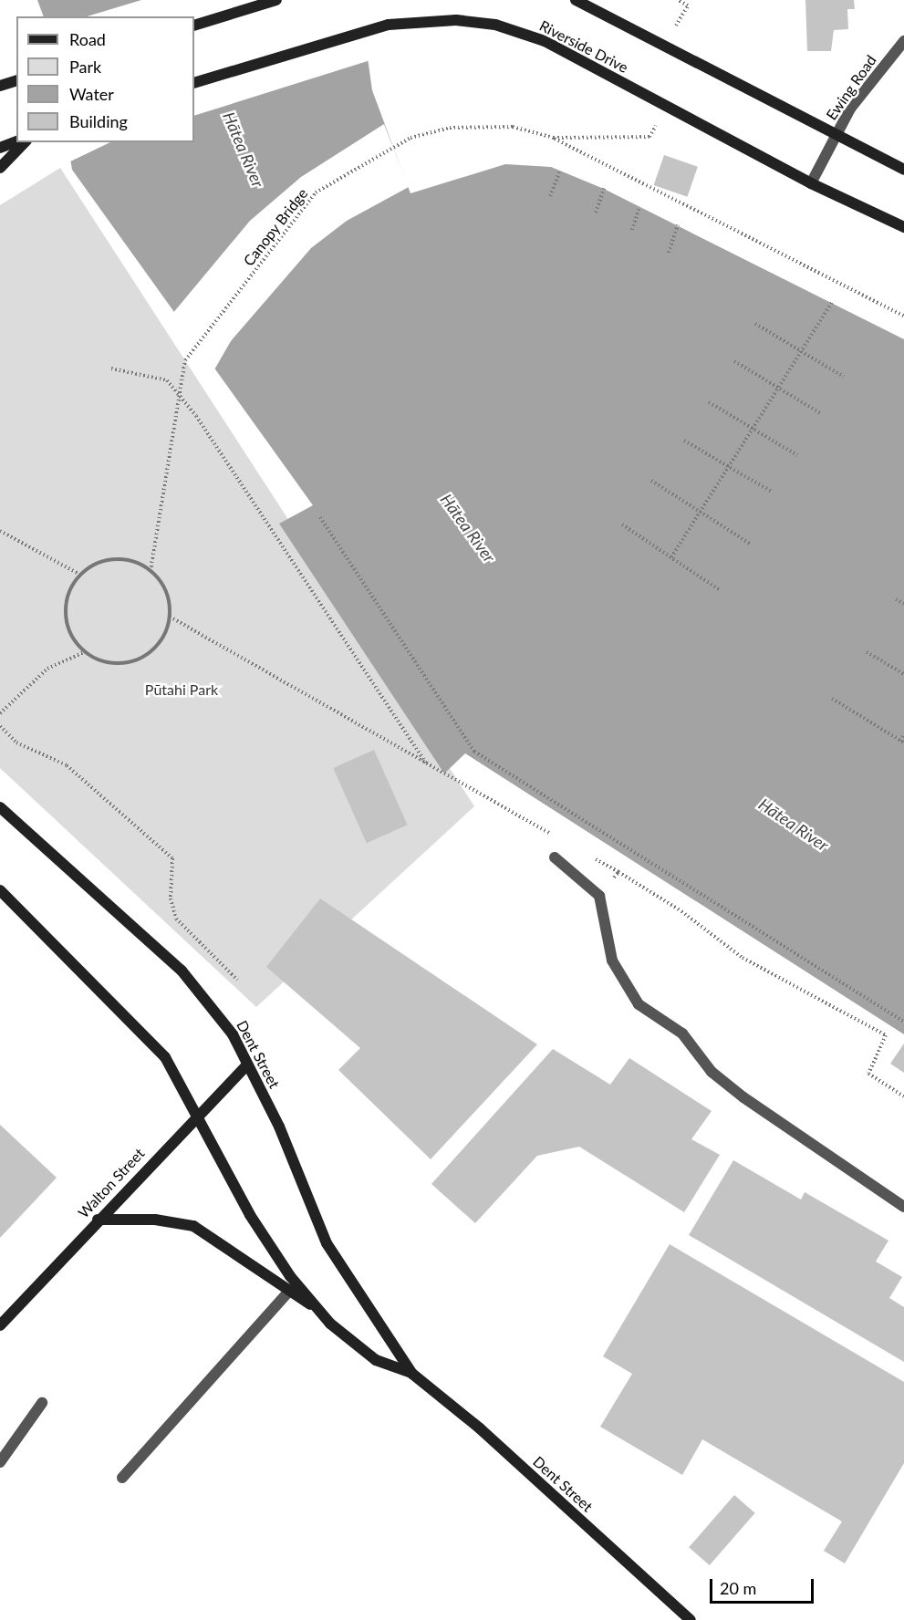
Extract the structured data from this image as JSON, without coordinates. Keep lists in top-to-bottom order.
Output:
{
  "streets": {
    "main road": ["Riverside Drive", "Dent Street", "Walton Street"],
    "street": ["Ewing Road"],
    "path": ["Canopy Bridge"]
  },
  "crossings": [
    ["Riverside Drive", "Ewing Road"],
    ["Dent Street", "Walton Street"]
  ],
  "water": ["Hātea River"],
  "parks": ["Pūtahi Park"],
  "legend": [
    "Road",
    "Park",
    "Water",
    "Building"
  ],
  "scale_bar": "20 m"
}
